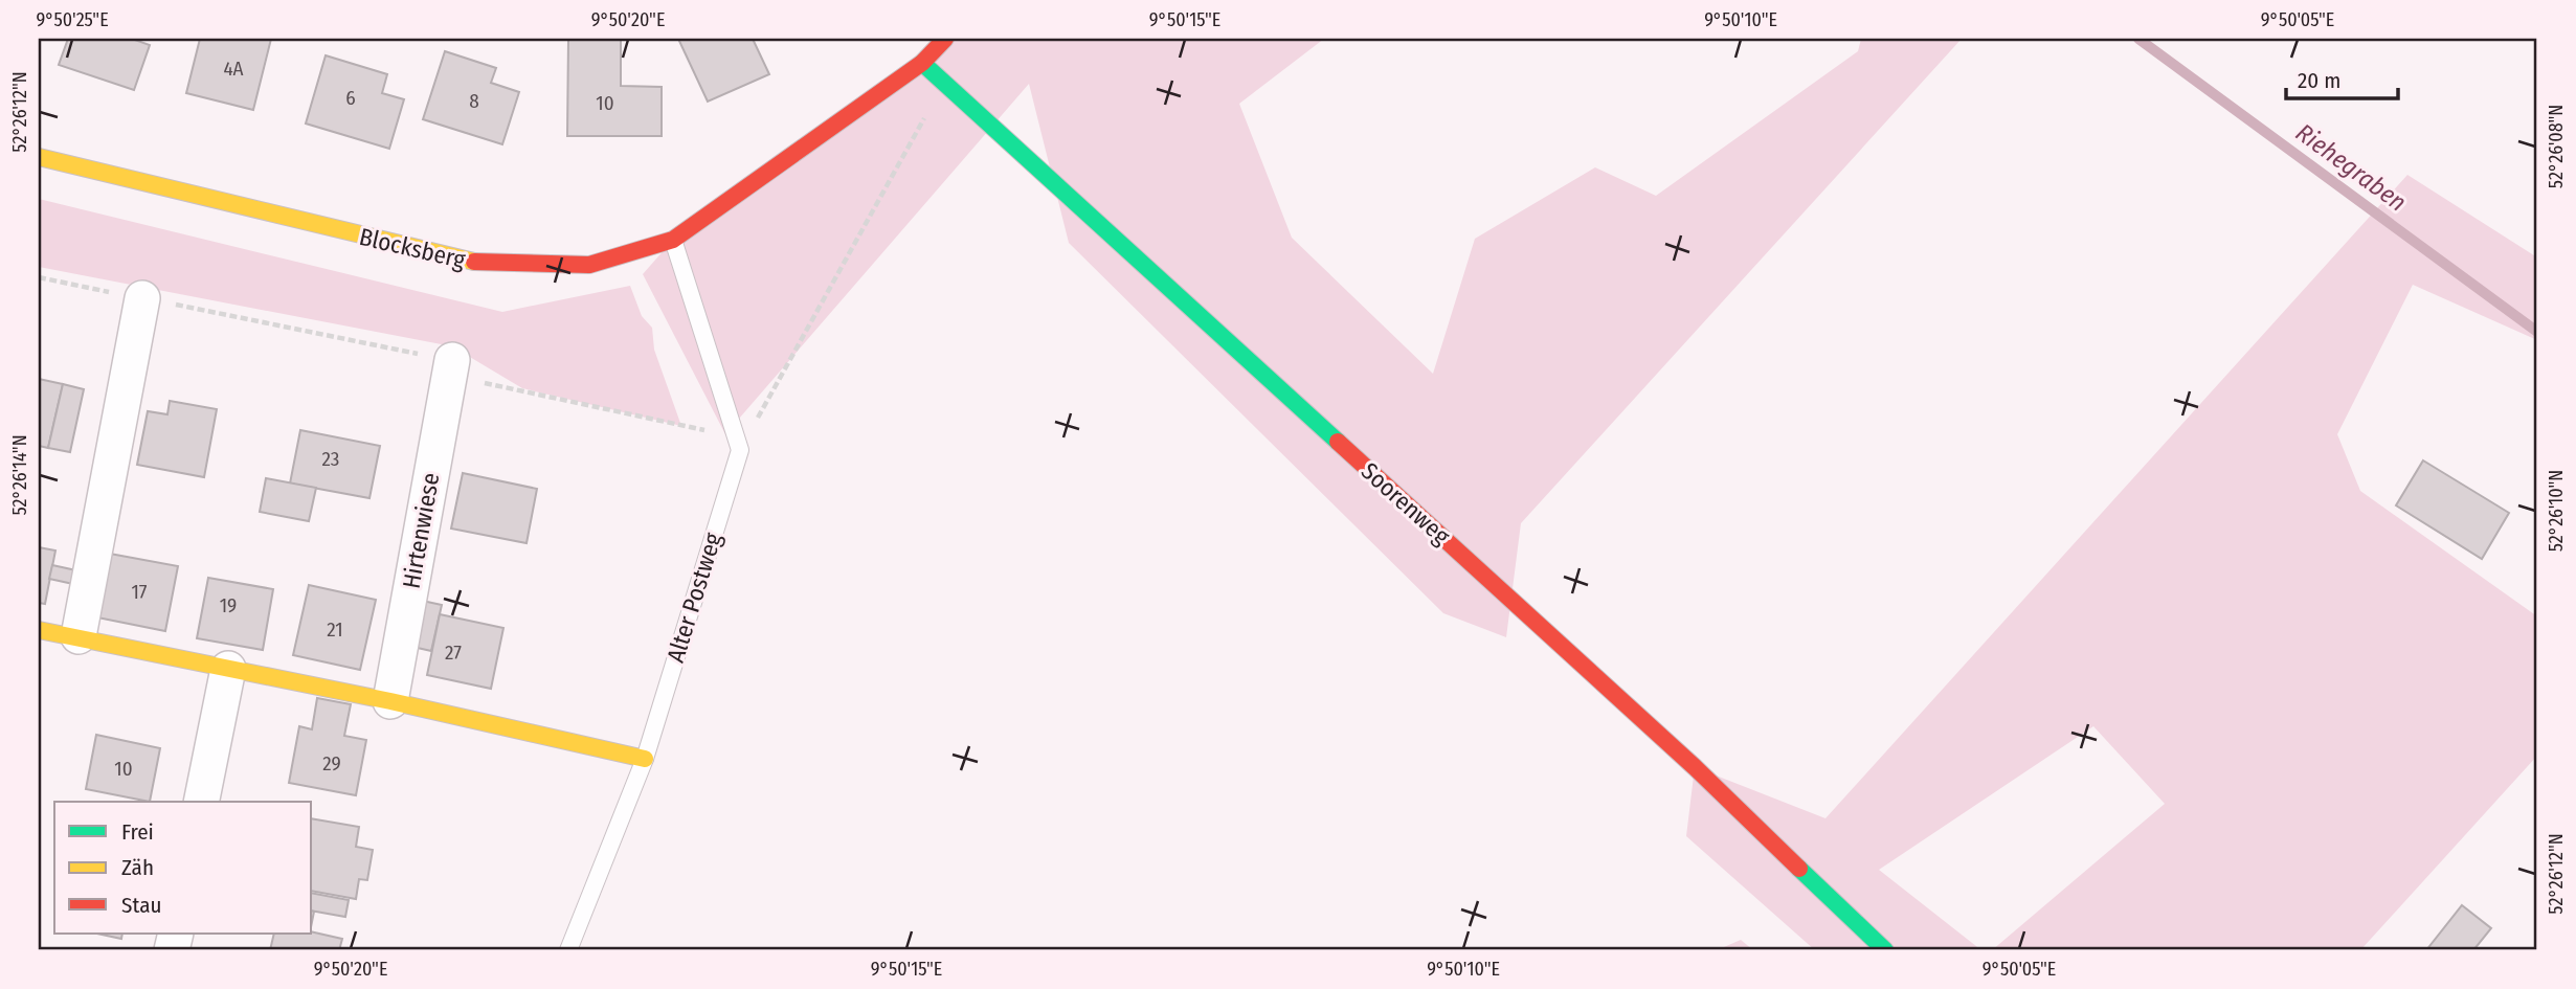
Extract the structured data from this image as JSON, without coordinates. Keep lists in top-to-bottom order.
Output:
{
  "streets": {
    "street": ["Blocksberg", "Soorenweg", "Hirtenwiese"],
    "lane": ["Alter Postweg"]
  },
  "crossings": [
    ["Blocksberg", "Soorenweg"]
  ],
  "water": ["Riehegraben"],
  "house_numbers": [
    "4A",
    "6",
    "8",
    "10",
    "23",
    "17",
    "19",
    "21",
    "27",
    "29",
    "10"
  ],
  "legend": ["Frei", "Zäh", "Stau"],
  "scale_bar": "20 m",
  "coordinates": [
    "9°50'25\"E",
    "9°50'20\"E",
    "9°50'15\"E",
    "9°50'10\"E",
    "9°50'05\"E",
    "52°26'12\"N",
    "52°26'08\"N",
    "52°26'14\"N",
    "52°26'10\"N"
  ]
}
